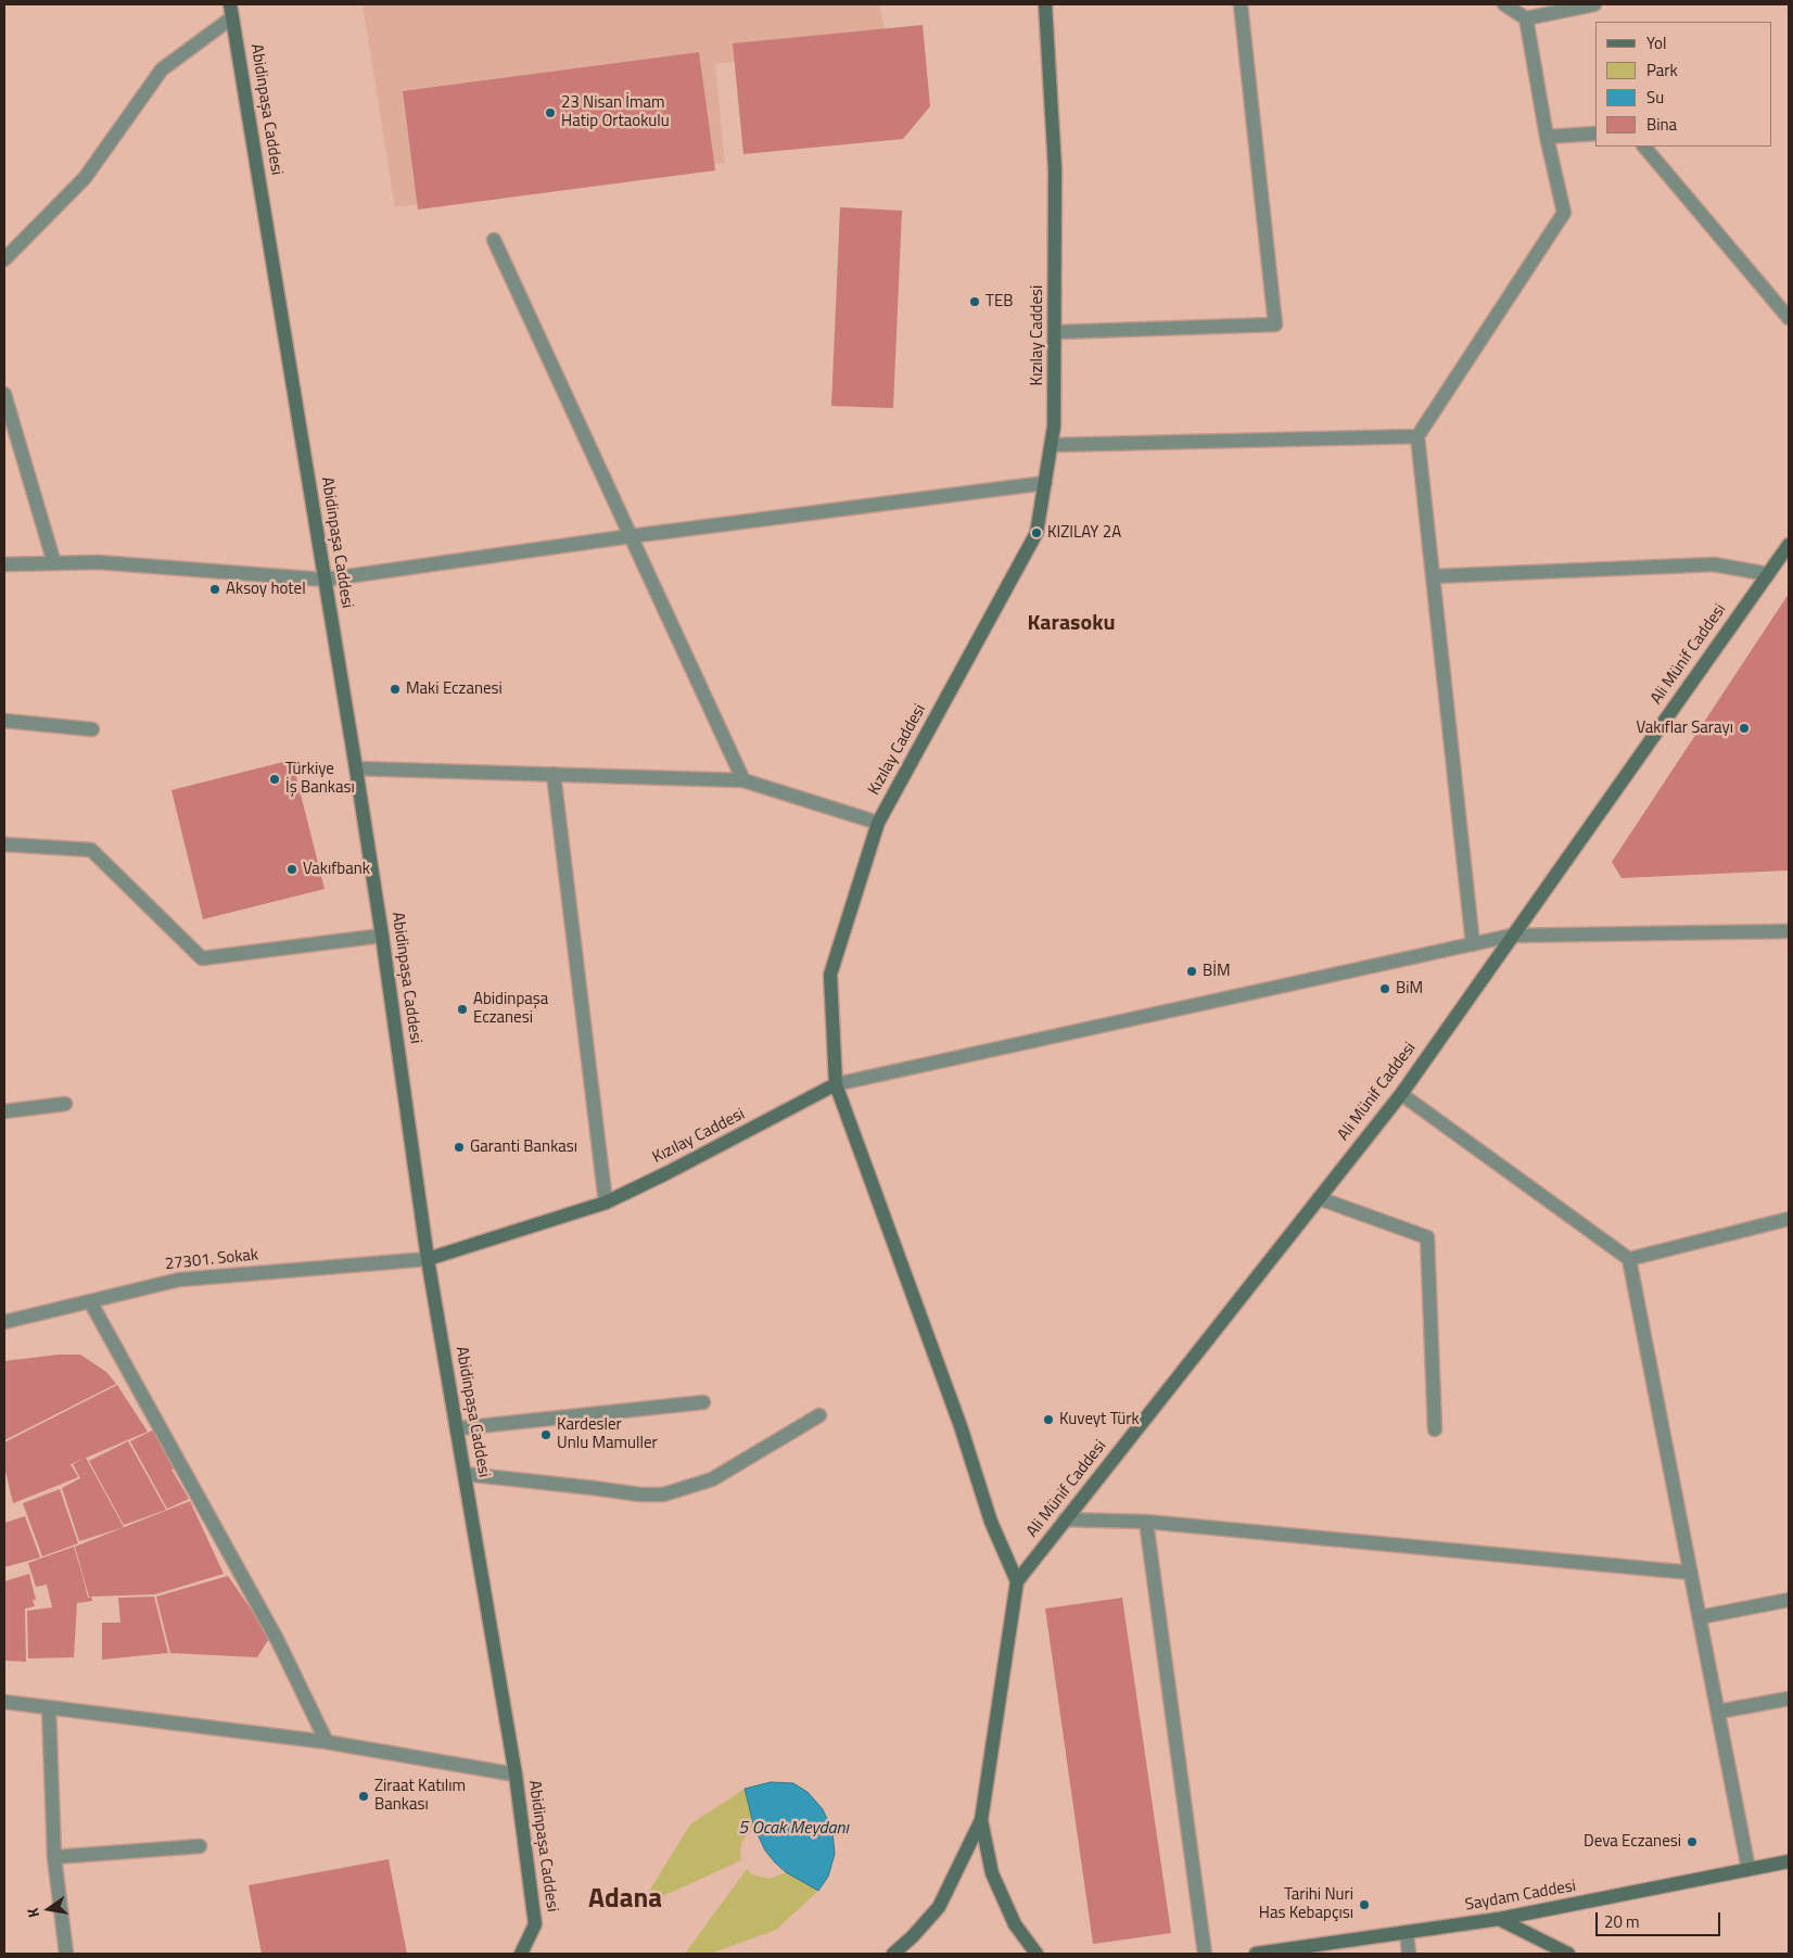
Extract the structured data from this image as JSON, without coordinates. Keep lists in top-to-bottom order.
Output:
{
  "streets": {
    "main road": [
      "Abidinpaşa Caddesi",
      "Kızılay Caddesi",
      "Ali Münif Caddesi",
      "Saydam Caddesi"
    ],
    "street": ["27301. Sokak"]
  },
  "crossings": [
    ["Abidinpaşa Caddesi", "Kızılay Caddesi"],
    ["Abidinpaşa Caddesi", "27301. Sokak"],
    ["Kızılay Caddesi", "27301. Sokak"]
  ],
  "districts": ["Karasoku", "Adana"],
  "water": ["5 Ocak Meydanı"],
  "places": [
    "23 Nisan İmam Hatip Ortaokulu",
    "TEB",
    "KIZILAY 2A",
    "Aksoy hotel",
    "Maki Eczanesi",
    "Vakıflar Sarayı",
    "Türkiye İş Bankası",
    "Vakıfbank",
    "BİM",
    "BiM",
    "Abidinpaşa Eczanesi",
    "Garanti Bankası",
    "Kuveyt Türk",
    "Kardesler Unlu Mamuller",
    "Ziraat Katılım Bankası",
    "Deva Eczanesi",
    "Tarihi Nuri Has Kebapçısı"
  ],
  "legend": [
    "Yol",
    "Park",
    "Su",
    "Bina"
  ],
  "scale_bar": "20 m",
  "north": "left"
}
